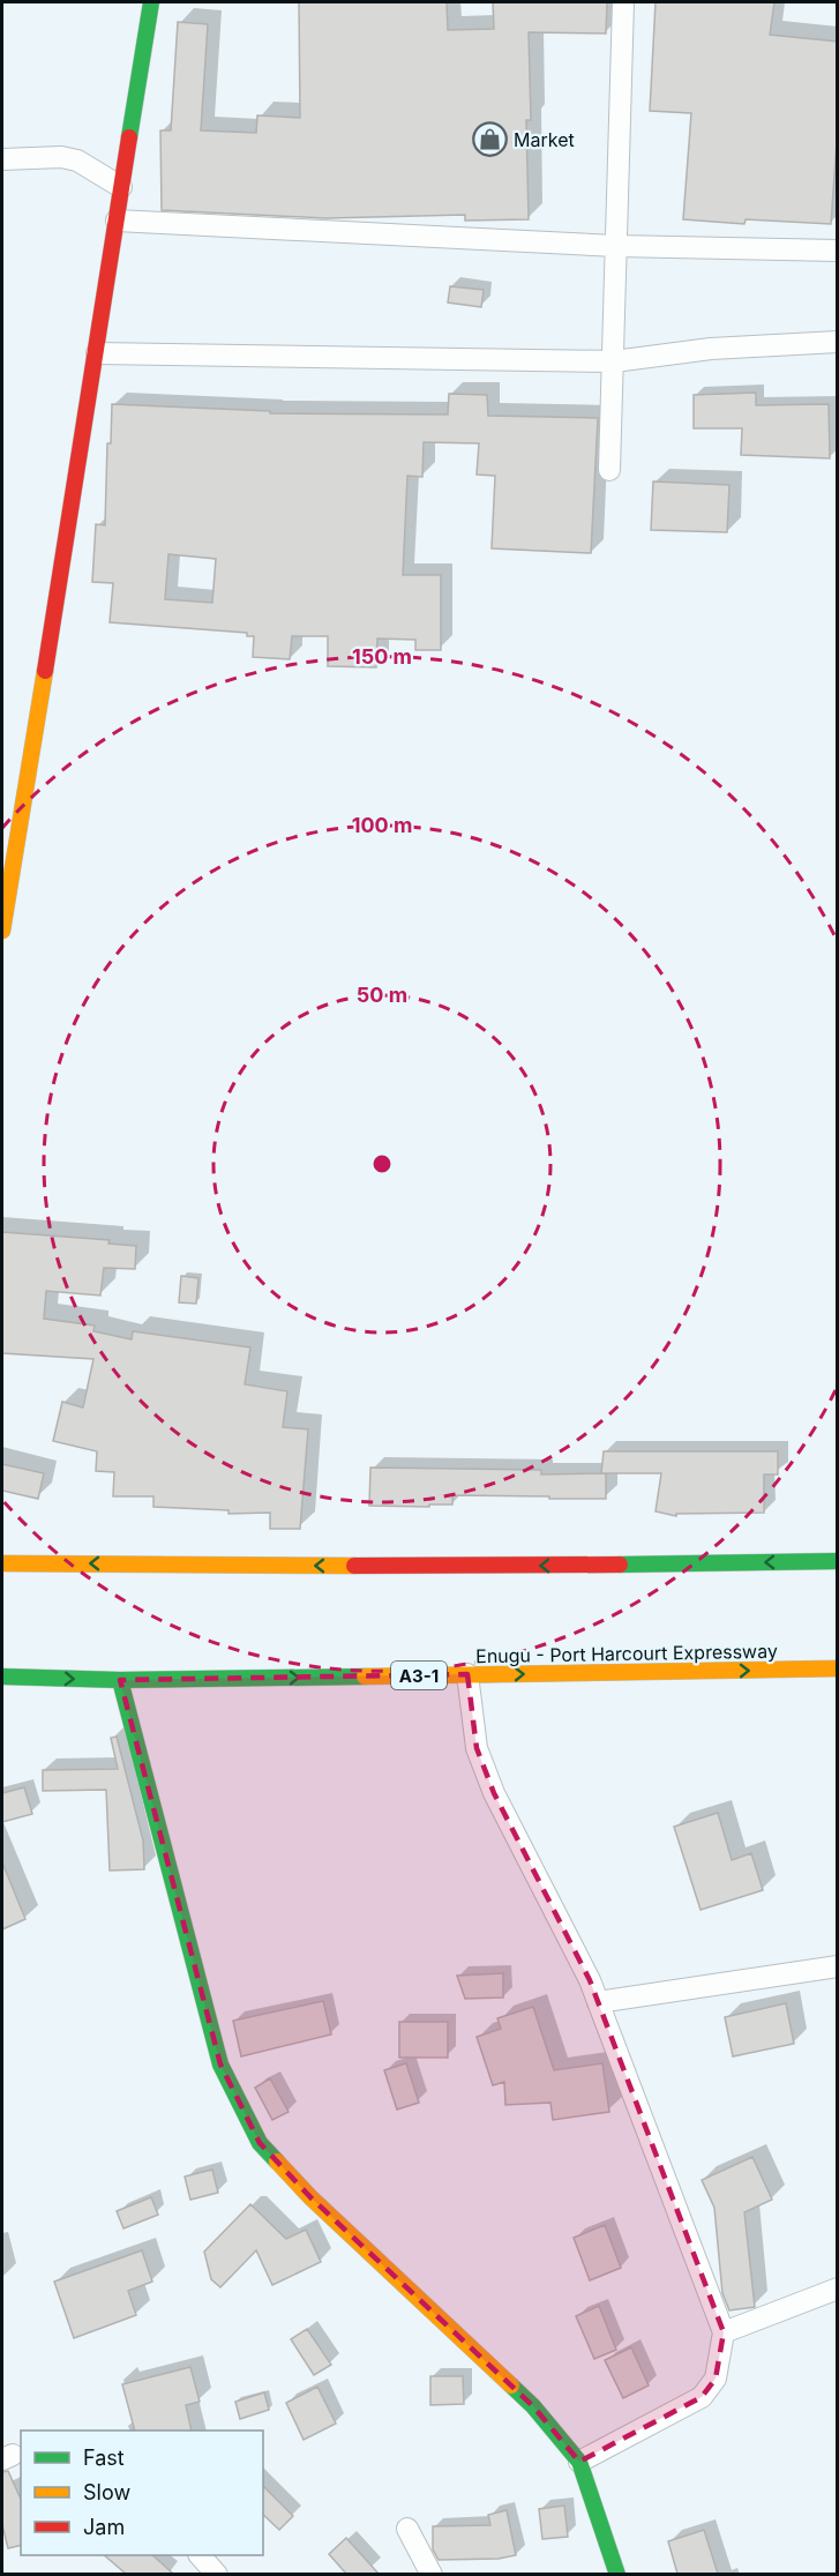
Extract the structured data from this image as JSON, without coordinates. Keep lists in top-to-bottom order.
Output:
{
  "streets": {
    "main road": ["Enugu - Port Harcourt Expressway", "A3-1"]
  },
  "places": {
    "shop": ["Market"]
  },
  "legend": ["Fast", "Slow", "Jam"],
  "rings": ["150 m", "100 m", "50 m"]
}
